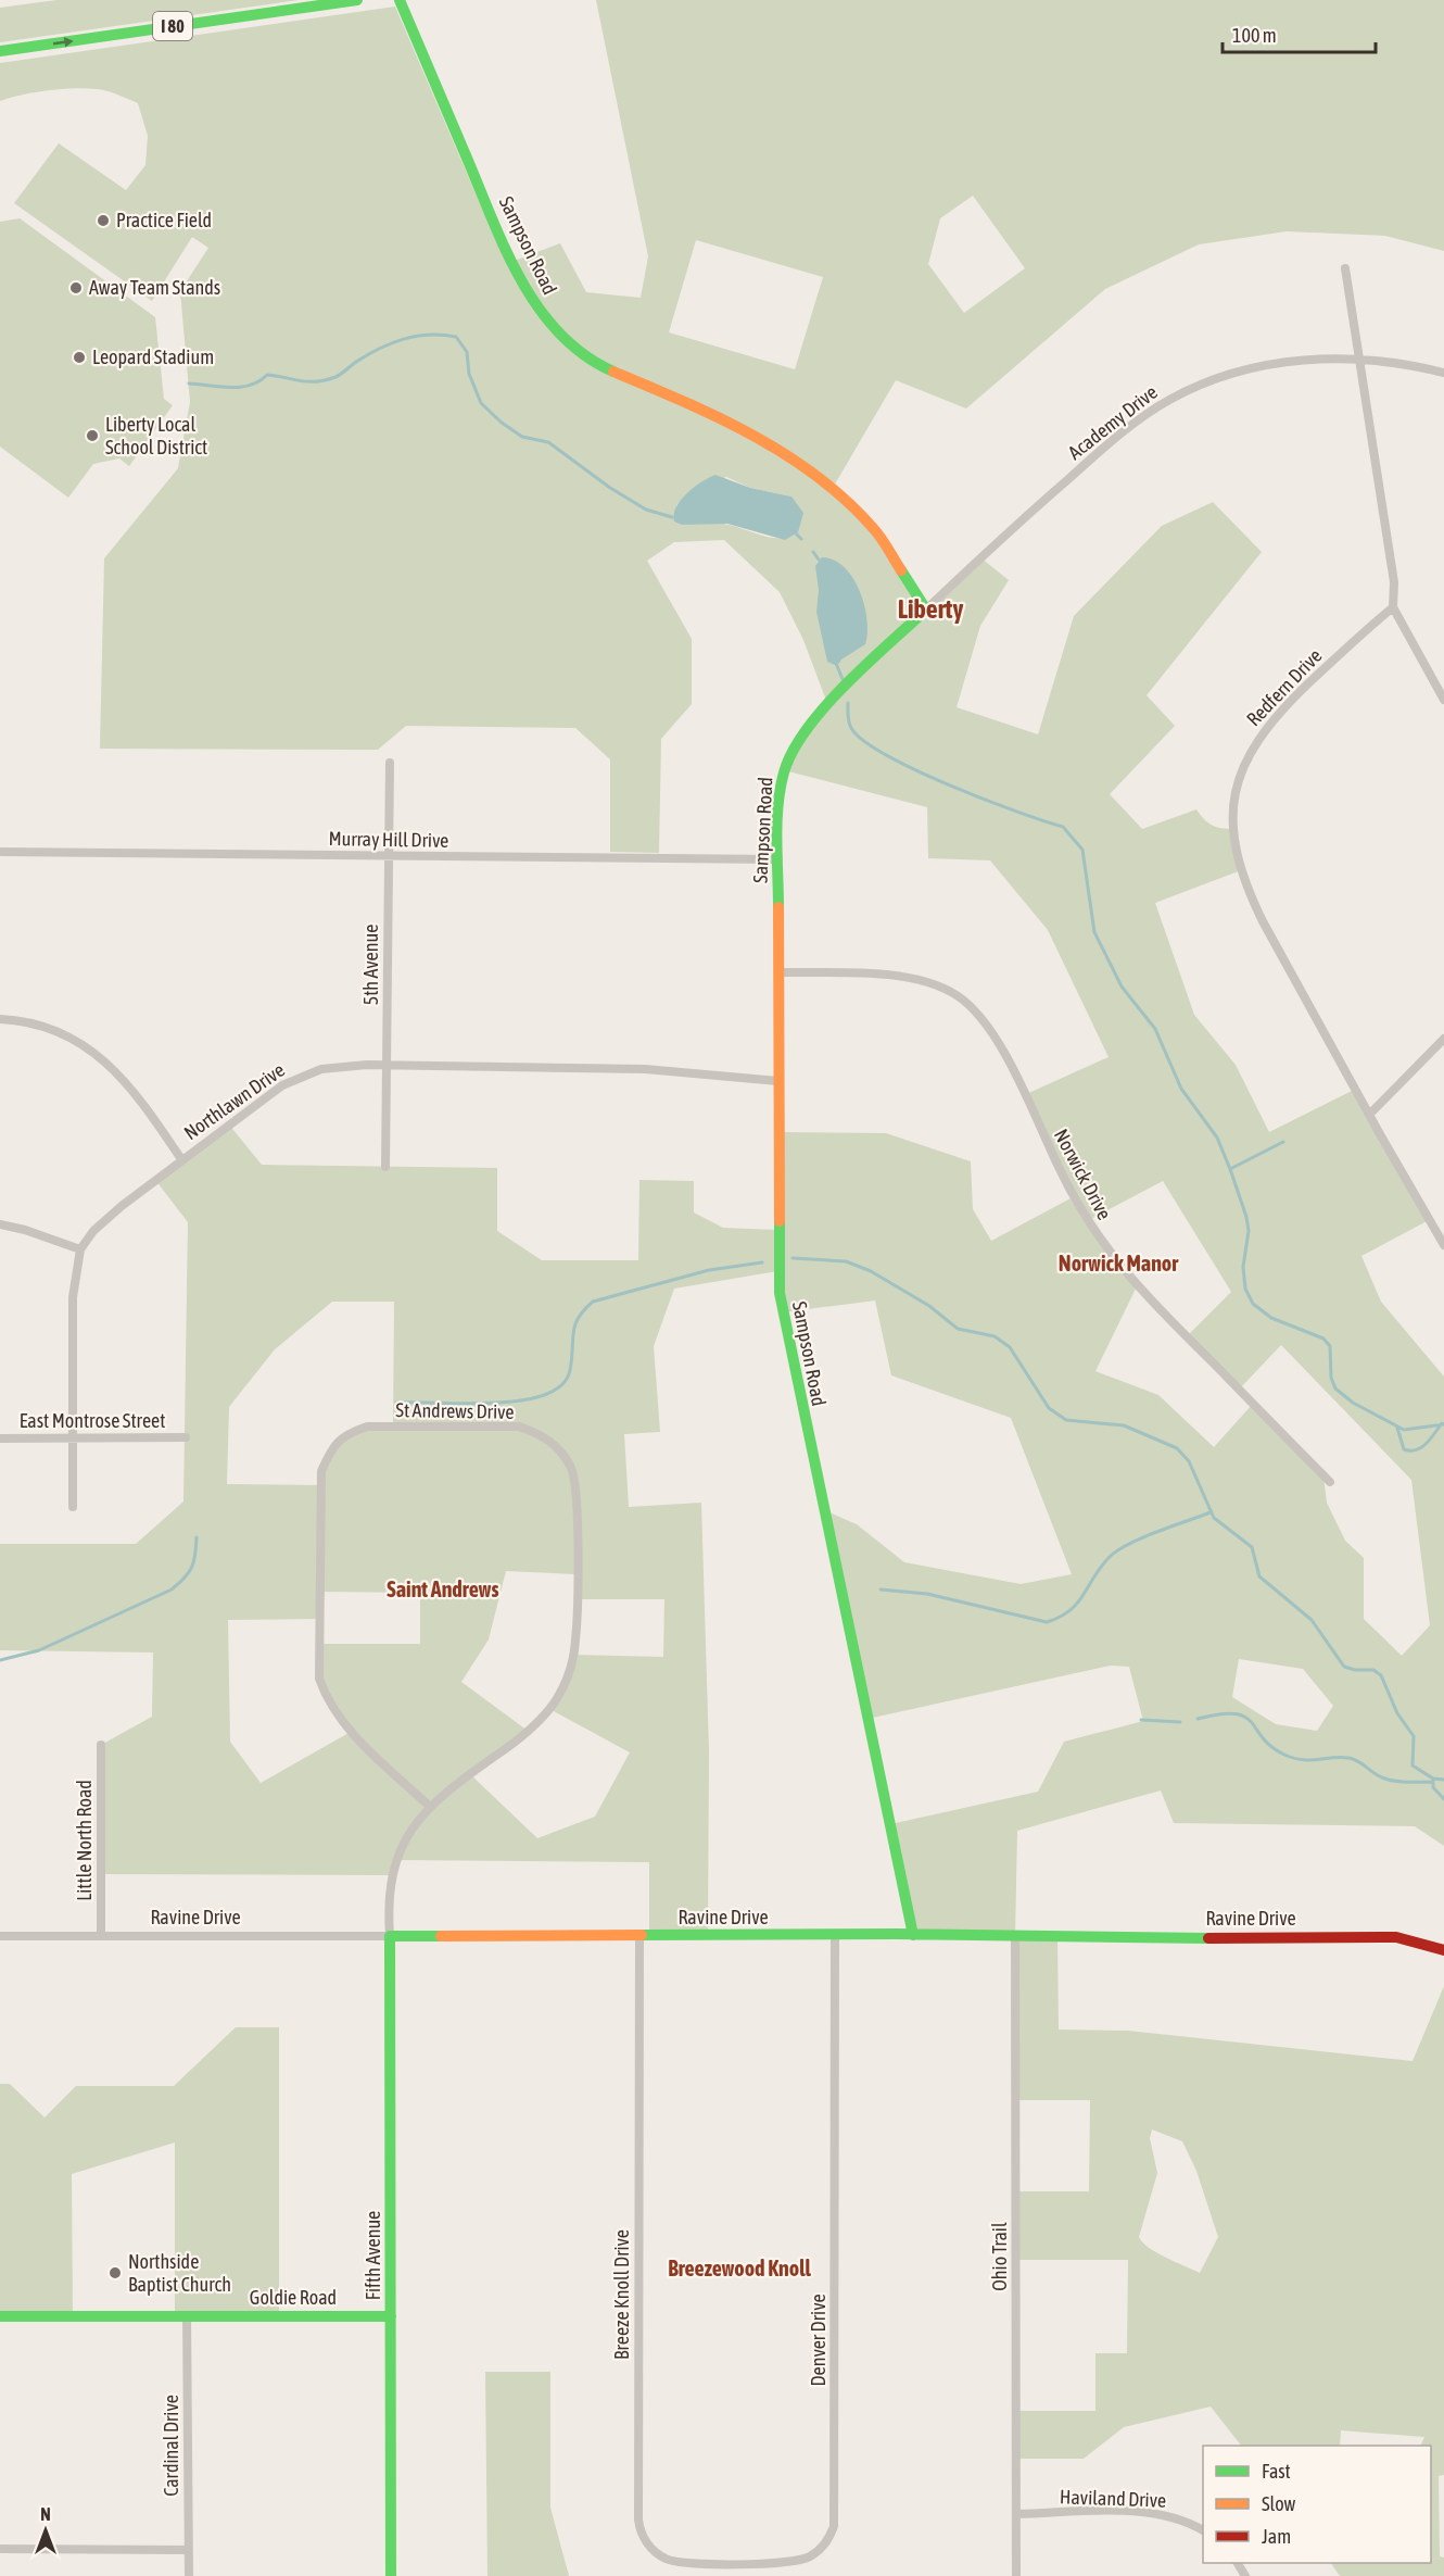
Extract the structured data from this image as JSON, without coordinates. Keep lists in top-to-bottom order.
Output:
{
  "streets": {
    "main road": [
      "I 80",
      "Sampson Road",
      "Ravine Drive",
      "Fifth Avenue",
      "Goldie Road"
    ],
    "street": [
      "Academy Drive",
      "Redfern Drive",
      "Murray Hill Drive",
      "5th Avenue",
      "Northlawn Drive",
      "Norwick Drive",
      "St Andrews Drive",
      "East Montrose Street",
      "Little North Road",
      "Ohio Trail",
      "Breeze Knoll Drive",
      "Denver Drive",
      "Cardinal Drive",
      "Haviland Drive"
    ]
  },
  "crossings": [
    ["Sampson Road", "Academy Drive"],
    ["Sampson Road", "Murray Hill Drive"],
    ["Sampson Road", "Northlawn Drive"],
    ["Sampson Road", "Norwick Drive"],
    ["Sampson Road", "Ravine Drive"],
    ["Murray Hill Drive", "5th Avenue"],
    ["5th Avenue", "Northlawn Drive"],
    ["St Andrews Drive", "Ravine Drive"],
    ["St Andrews Drive", "Fifth Avenue"],
    ["Little North Road", "Ravine Drive"],
    ["Ravine Drive", "Fifth Avenue"],
    ["Ravine Drive", "Ohio Trail"],
    ["Ravine Drive", "Breeze Knoll Drive"],
    ["Ravine Drive", "Denver Drive"],
    ["Fifth Avenue", "Goldie Road"],
    ["Ohio Trail", "Haviland Drive"],
    ["Breeze Knoll Drive", "Denver Drive"],
    ["Goldie Road", "Cardinal Drive"]
  ],
  "districts": [
    "Liberty",
    "Norwick Manor",
    "Saint Andrews",
    "Breezewood Knoll"
  ],
  "places": [
    "Practice Field",
    "Away Team Stands",
    "Leopard Stadium",
    "Liberty Local School District",
    "Northside Baptist Church"
  ],
  "legend": ["Fast", "Slow", "Jam"],
  "scale_bar": "100 m",
  "north": "top"
}
